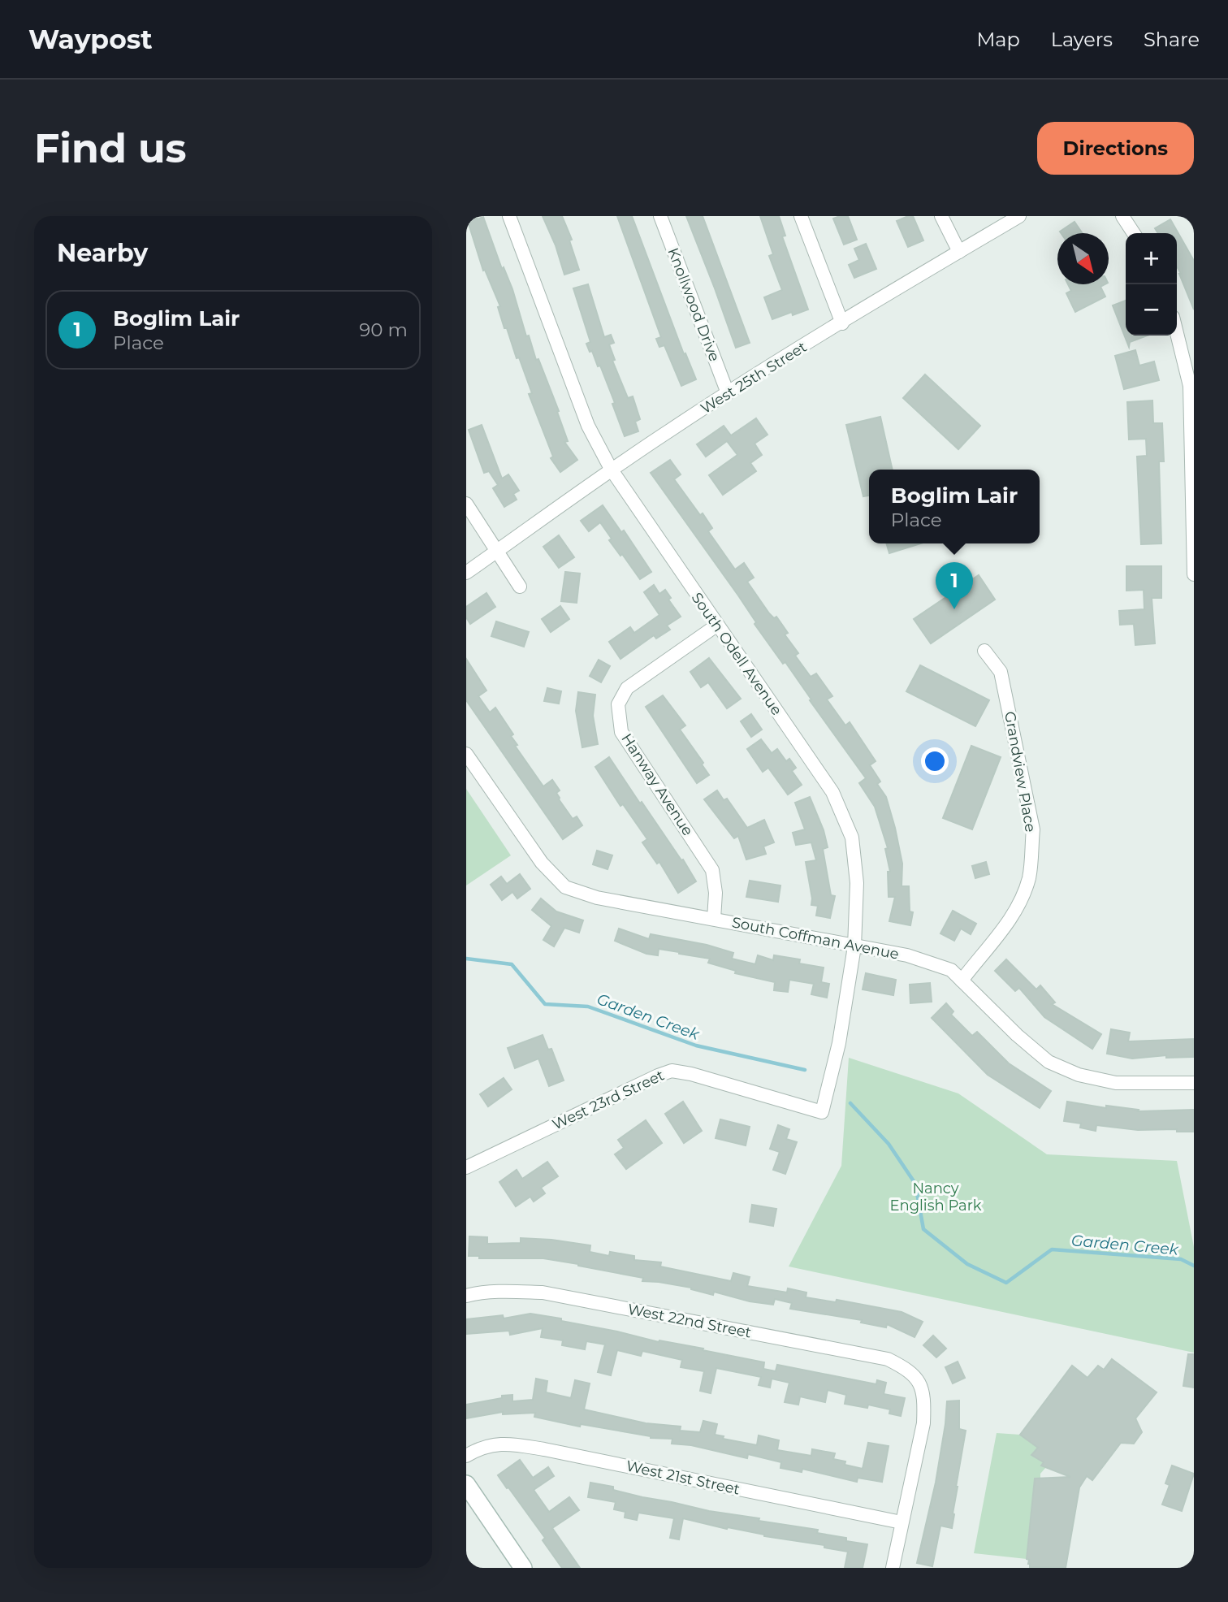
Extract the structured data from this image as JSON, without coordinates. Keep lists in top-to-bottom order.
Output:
{
  "streets": {
    "street": [
      "Knollwood Drive",
      "West 25th Street",
      "South Odell Avenue",
      "Grandview Place",
      "Hanway Avenue",
      "South Coffman Avenue",
      "West 23rd Street",
      "West 22nd Street",
      "West 21st Street"
    ]
  },
  "crossings": [
    ["Knollwood Drive", "West 25th Street"],
    ["West 25th Street", "South Odell Avenue"],
    ["South Odell Avenue", "Hanway Avenue"],
    ["South Odell Avenue", "South Coffman Avenue"],
    ["South Odell Avenue", "West 23rd Street"],
    ["Grandview Place", "South Coffman Avenue"],
    ["Hanway Avenue", "South Coffman Avenue"],
    ["West 22nd Street", "West 21st Street"]
  ],
  "water": ["Garden Creek"],
  "parks": ["Nancy English Park"],
  "north": "bottom right",
  "page": {
    "header": "Waypost",
    "nav": ["Map", "Layers", "Share"],
    "buttons": "Directions",
    "title": "Find us",
    "heading": "Nearby",
    "map_buttons": ["+", "−"],
    "list": [
      {
        "mark": "1",
        "name": "Boglim Lair",
        "note": "Place",
        "value": "90 m"
      }
    ],
    "popup": ["Boglim Lair", "Place"],
    "pins": "1"
  }
}
